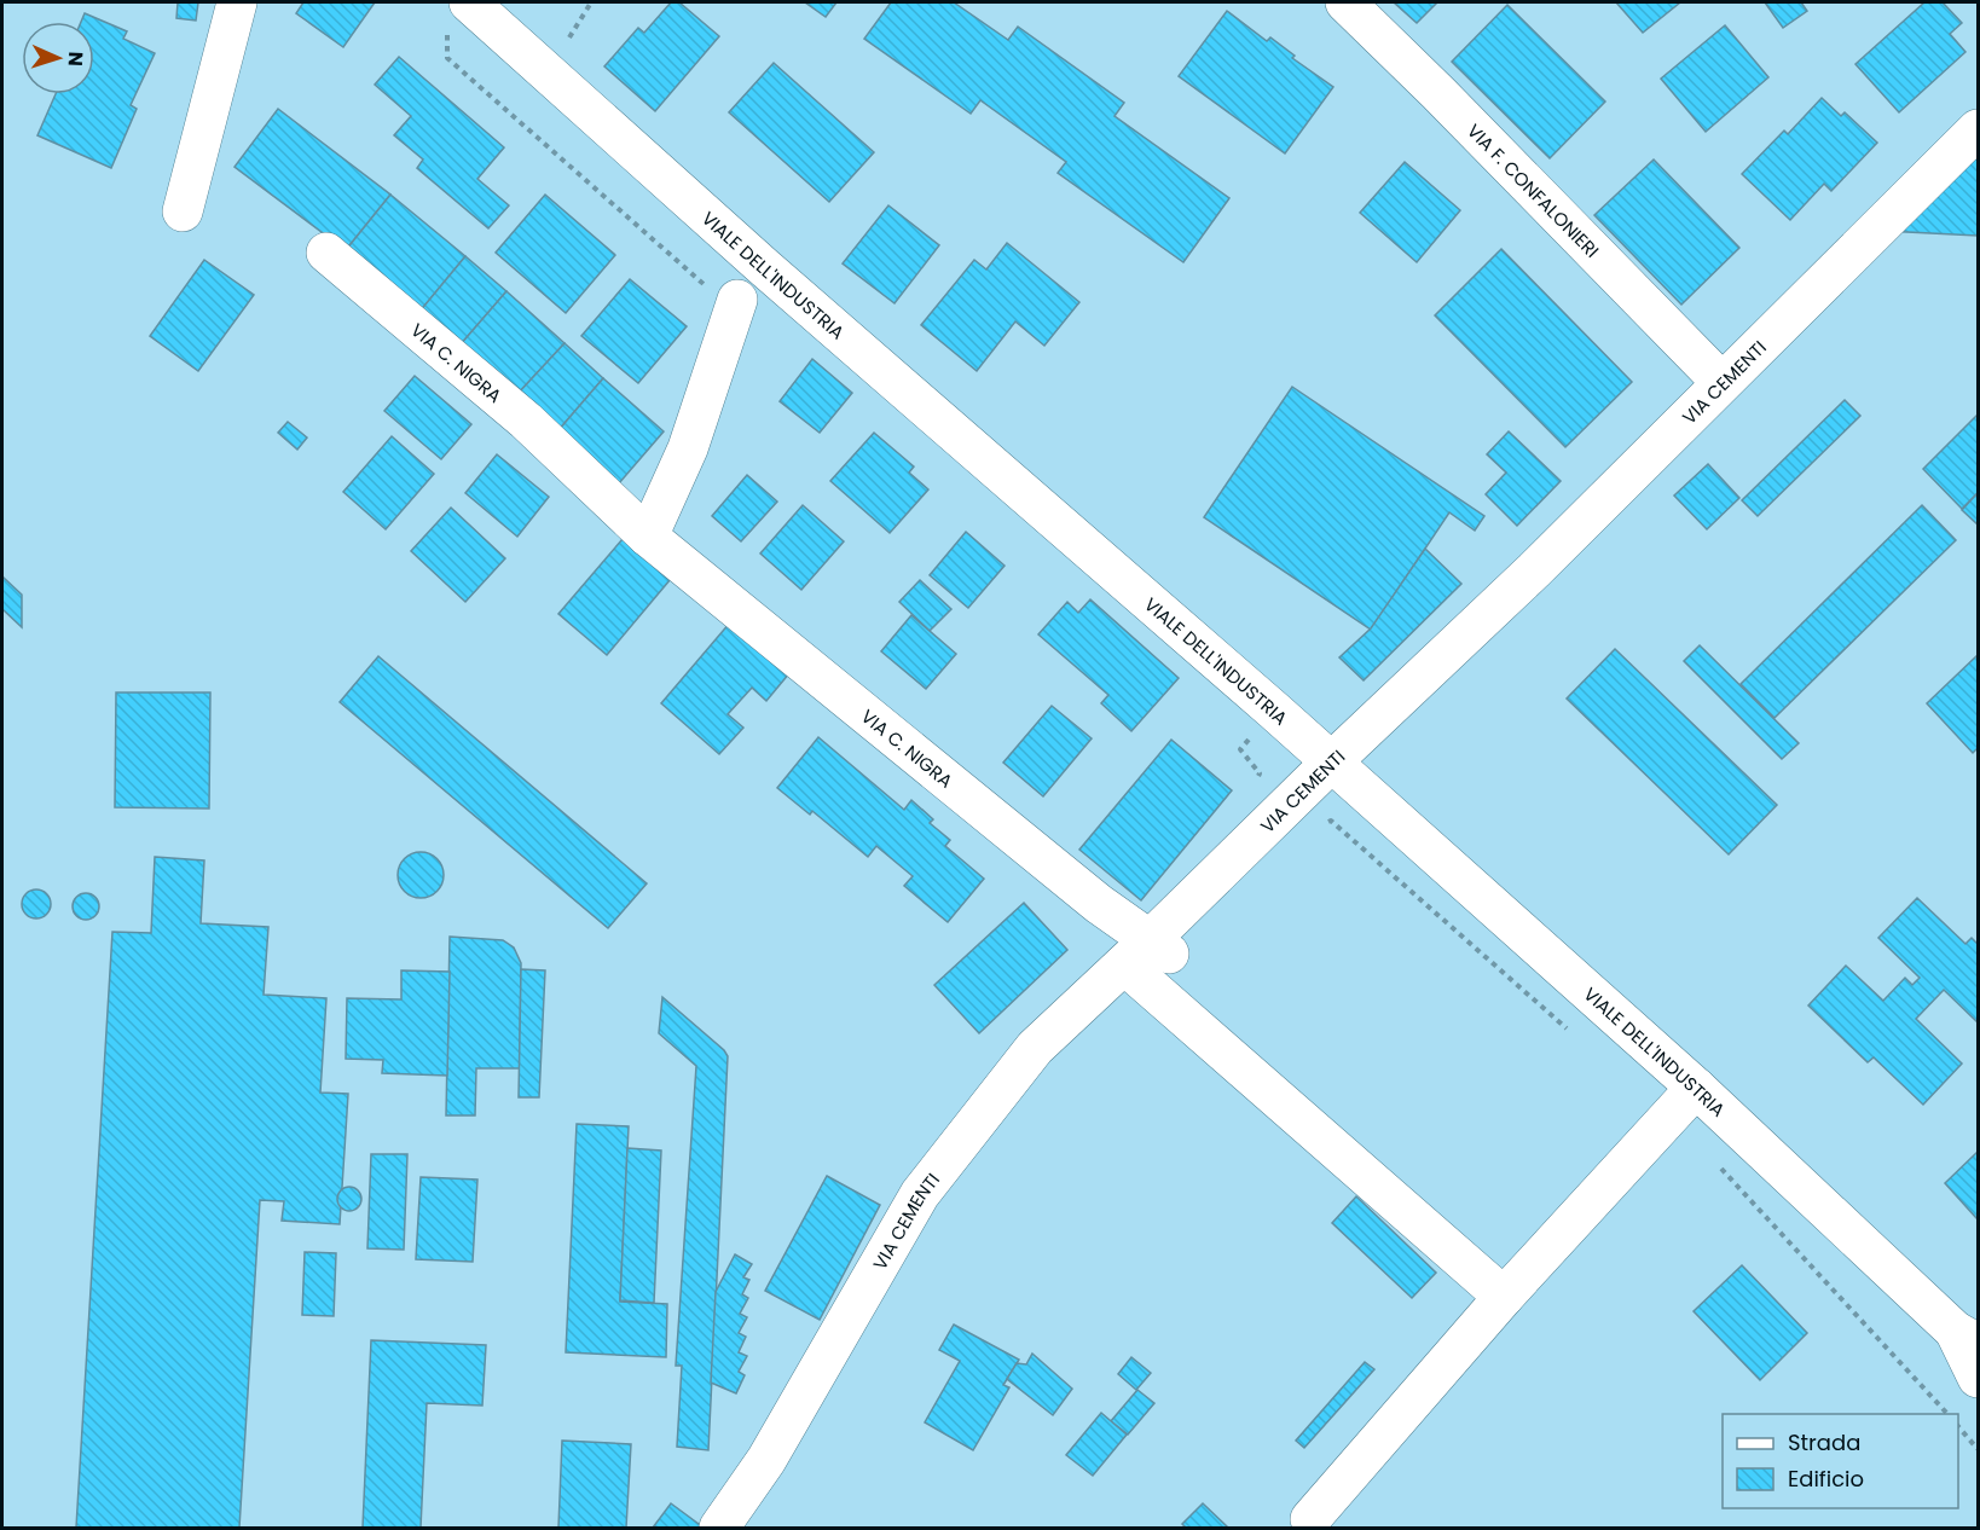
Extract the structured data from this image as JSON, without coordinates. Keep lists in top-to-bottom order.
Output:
{
  "streets": {
    "street": [
      "VIA F. CONFALONIERI",
      "VIALE DELL'INDUSTRIA",
      "VIA C. NIGRA",
      "VIA CEMENTI"
    ]
  },
  "crossings": [
    ["VIA F. CONFALONIERI", "VIA CEMENTI"],
    ["VIALE DELL'INDUSTRIA", "VIA CEMENTI"],
    ["VIA C. NIGRA", "VIA CEMENTI"]
  ],
  "legend": ["Strada", "Edificio"],
  "north": "right"
}
